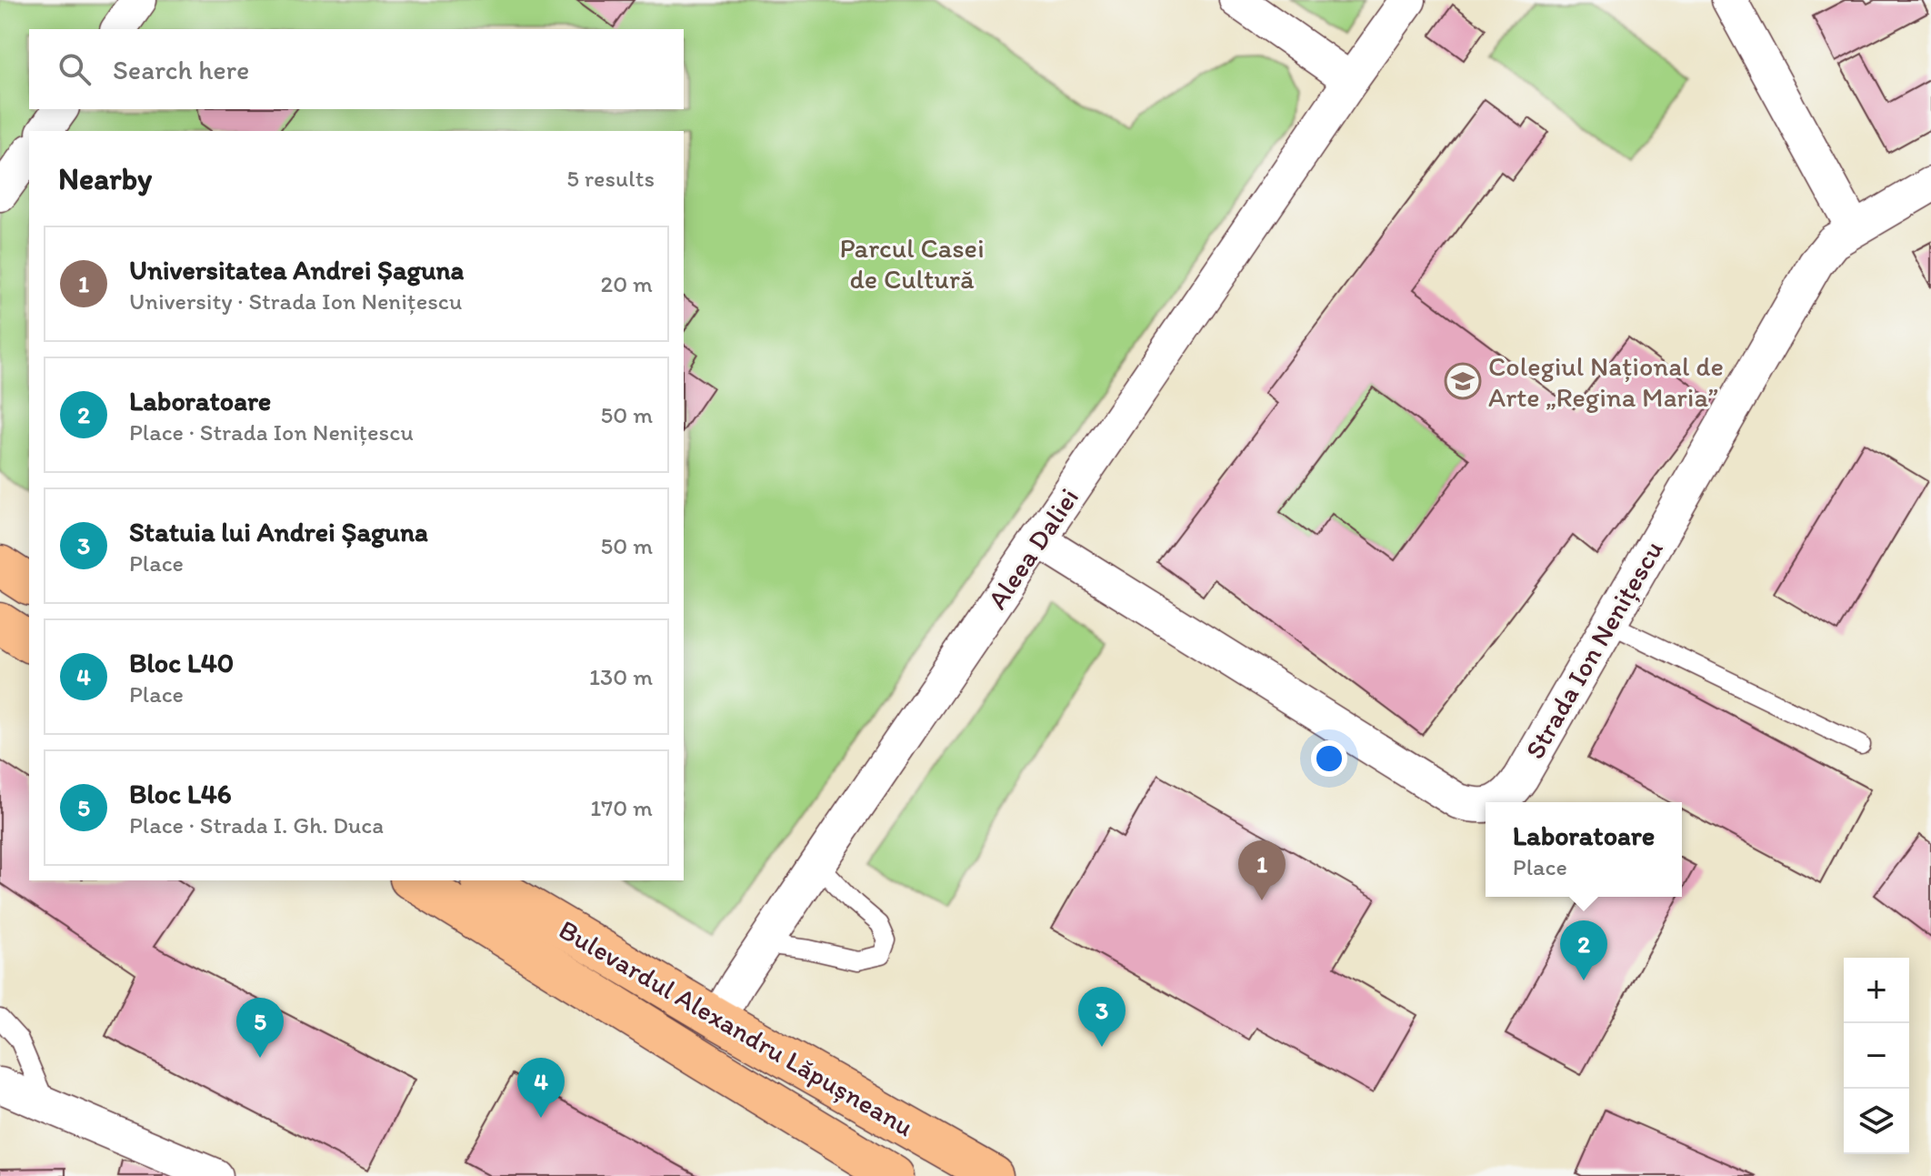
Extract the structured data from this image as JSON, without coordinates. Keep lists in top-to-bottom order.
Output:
{
  "streets": {
    "main road": ["Bulevardul Alexandru Lăpușneanu"],
    "street": ["Aleea Daliei", "Strada Ion Nenițescu"]
  },
  "crossings": [
    ["Aleea Daliei", "Strada Ion Nenițescu"],
    ["Aleea Daliei", "Bulevardul Alexandru Lăpușneanu"]
  ],
  "parks": ["Parcul Casei de Cultură"],
  "places": {
    "school or university": ["Colegiul Național de Arte „Regina Maria”"]
  },
  "page": {
    "search": "Search here",
    "heading": ["Nearby", "5 results"],
    "list": [
      {
        "mark": "1",
        "name": "Universitatea Andrei Șaguna",
        "note": "University · Strada Ion Nenițescu",
        "value": "20 m"
      },
      {
        "mark": "2",
        "name": "Laboratoare",
        "note": "Place · Strada Ion Nenițescu",
        "value": "50 m"
      },
      {
        "mark": "3",
        "name": "Statuia lui Andrei Șaguna",
        "note": "Place",
        "value": "50 m"
      },
      {
        "mark": "4",
        "name": "Bloc L40",
        "note": "Place",
        "value": "130 m"
      },
      {
        "mark": "5",
        "name": "Bloc L46",
        "note": "Place · Strada I. Gh. Duca",
        "value": "170 m"
      }
    ],
    "popup": ["Laboratoare", "Place"],
    "pins": [
      "1",
      "2",
      "3",
      "5",
      "4"
    ],
    "map_buttons": ["+", "−"]
  }
}
